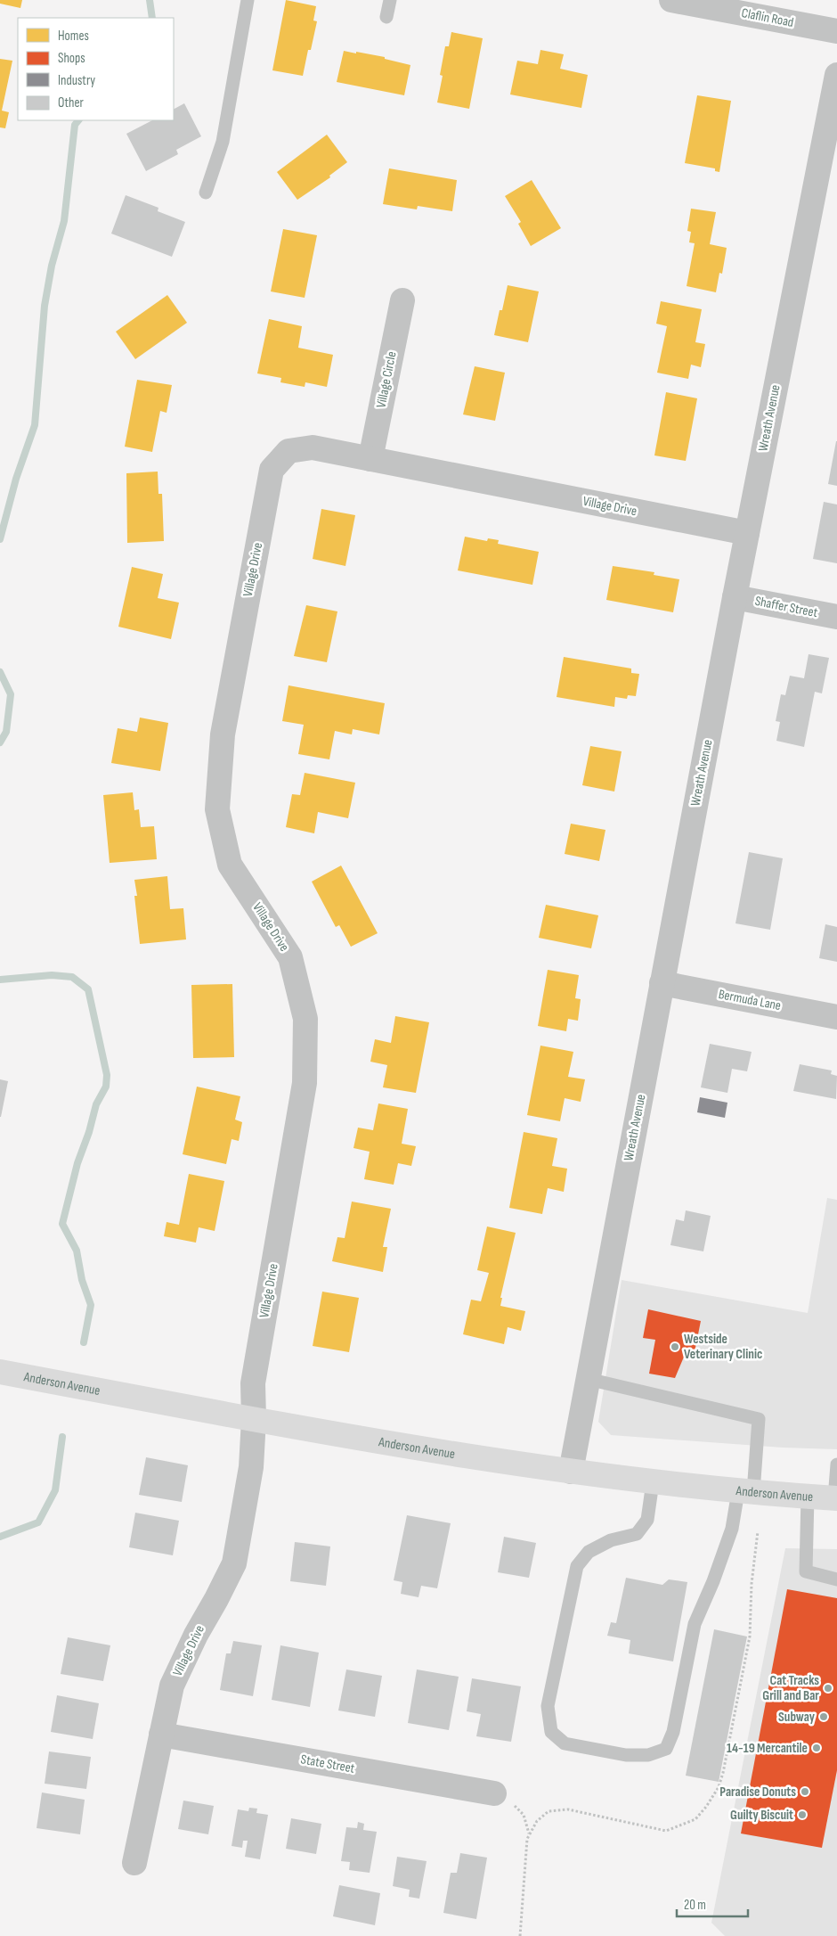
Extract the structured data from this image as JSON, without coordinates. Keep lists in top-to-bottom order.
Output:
{
  "streets": {
    "main road": ["Anderson Avenue"],
    "street": [
      "Claflin Road",
      "Village Circle",
      "Wreath Avenue",
      "Village Drive",
      "Shaffer Street",
      "Bermuda Lane",
      "State Street"
    ]
  },
  "crossings": [
    ["Village Circle", "Village Drive"],
    ["Wreath Avenue", "Village Drive"],
    ["Wreath Avenue", "Shaffer Street"],
    ["Wreath Avenue", "Bermuda Lane"],
    ["Wreath Avenue", "Anderson Avenue"],
    ["Village Drive", "Anderson Avenue"],
    ["Village Drive", "State Street"]
  ],
  "places": [
    "Westside Veterinary Clinic",
    "Cat Tracks Grill and Bar",
    "Subway",
    "14-19 Mercantile",
    "Paradise Donuts",
    "Guilty Biscuit"
  ],
  "legend": [
    "Homes",
    "Shops",
    "Industry",
    "Other"
  ],
  "scale_bar": "20 m"
}
